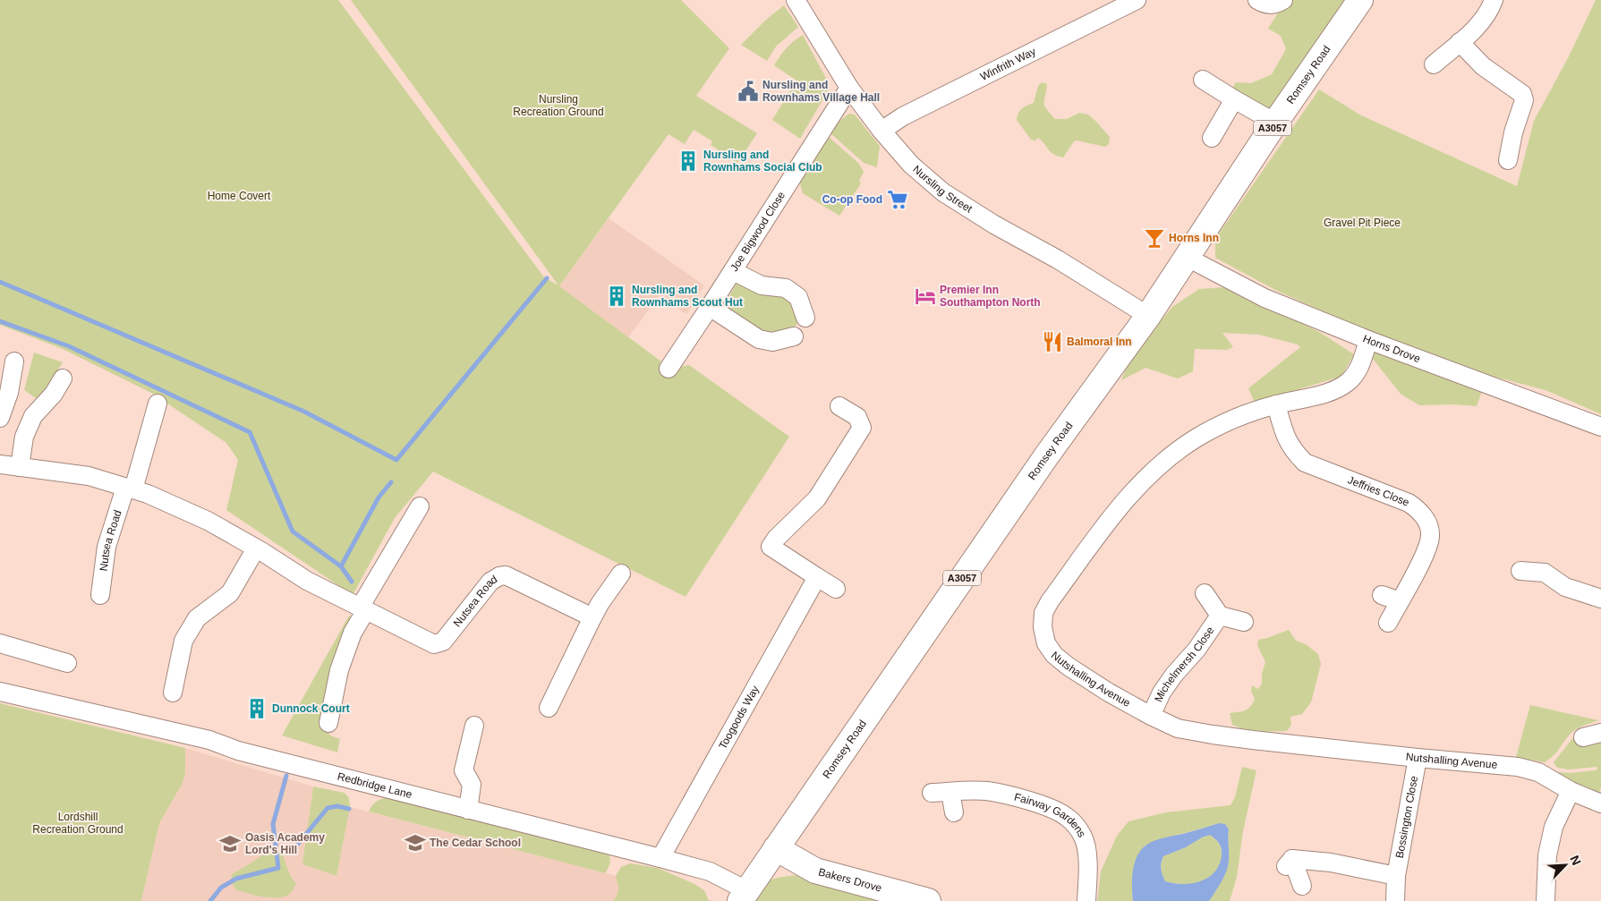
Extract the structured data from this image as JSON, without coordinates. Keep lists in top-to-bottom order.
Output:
{
  "streets": {
    "main road": ["Romsey Road", "A3057", "Bakers Drove"],
    "street": [
      "Winfrith Way",
      "Nursling Street",
      "Joe Bigwood Close",
      "Horns Drove",
      "Jeffries Close",
      "Nutsea Road",
      "Michelmersh Close",
      "Nutshalling Avenue",
      "Toogoods Way",
      "Redbridge Lane",
      "Bossington Close",
      "Fairway Gardens"
    ]
  },
  "crossings": [
    ["Winfrith Way", "Nursling Street"],
    ["Romsey Road", "Nursling Street"],
    ["Romsey Road", "Horns Drove"],
    ["Romsey Road", "Redbridge Lane"],
    ["Romsey Road", "Bakers Drove"],
    ["Nursling Street", "Joe Bigwood Close"],
    ["Horns Drove", "Nutshalling Avenue"],
    ["Jeffries Close", "Nutshalling Avenue"],
    ["Michelmersh Close", "Nutshalling Avenue"],
    ["Nutshalling Avenue", "Bossington Close"],
    ["Toogoods Way", "Redbridge Lane"]
  ],
  "parks": [
    "Nursling Recreation Ground",
    "Home Covert",
    "Gravel Pit Piece",
    "Lordshill Recreation Ground"
  ],
  "places": {
    "public building": ["Nursling and Rownhams Village Hall"],
    "building": ["Nursling and Rownhams Social Club", "Nursling and Rownhams Scout Hut", "Dunnock Court"],
    "supermarket": ["Co-op Food"],
    "bar": ["Horns Inn"],
    "hotel": ["Premier Inn Southampton North"],
    "restaurant": ["Balmoral Inn"],
    "school or university": ["The Cedar School", "Oasis Academy Lord's Hill"]
  },
  "north": "top right"
}
